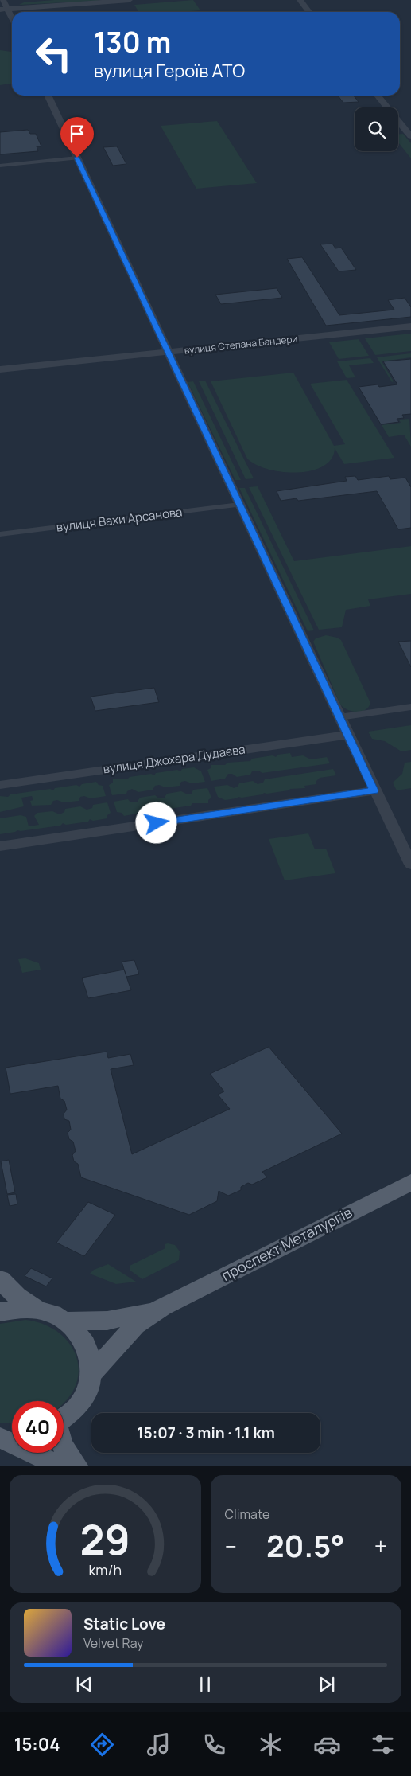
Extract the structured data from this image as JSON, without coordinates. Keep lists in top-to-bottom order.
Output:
{
  "streets": {
    "main road": ["проспект Металургів"],
    "street": ["вулиця Степана Бандери", "вулиця Вахи Арсанова", "вулиця Джохара Дудаєва"]
  },
  "page": {
    "turn": ["130 m", "вулиця Героїв АТО"],
    "limit": "40",
    "trip": "15:07 · 3 min · 1.1 km",
    "tile": "Climate",
    "heat": ["−", "20.5°", "+"],
    "song": ["Static Love", "Velvet Ray"],
    "tabs": "15:04",
    "gauge": ["29", "km/h"]
  }
}
